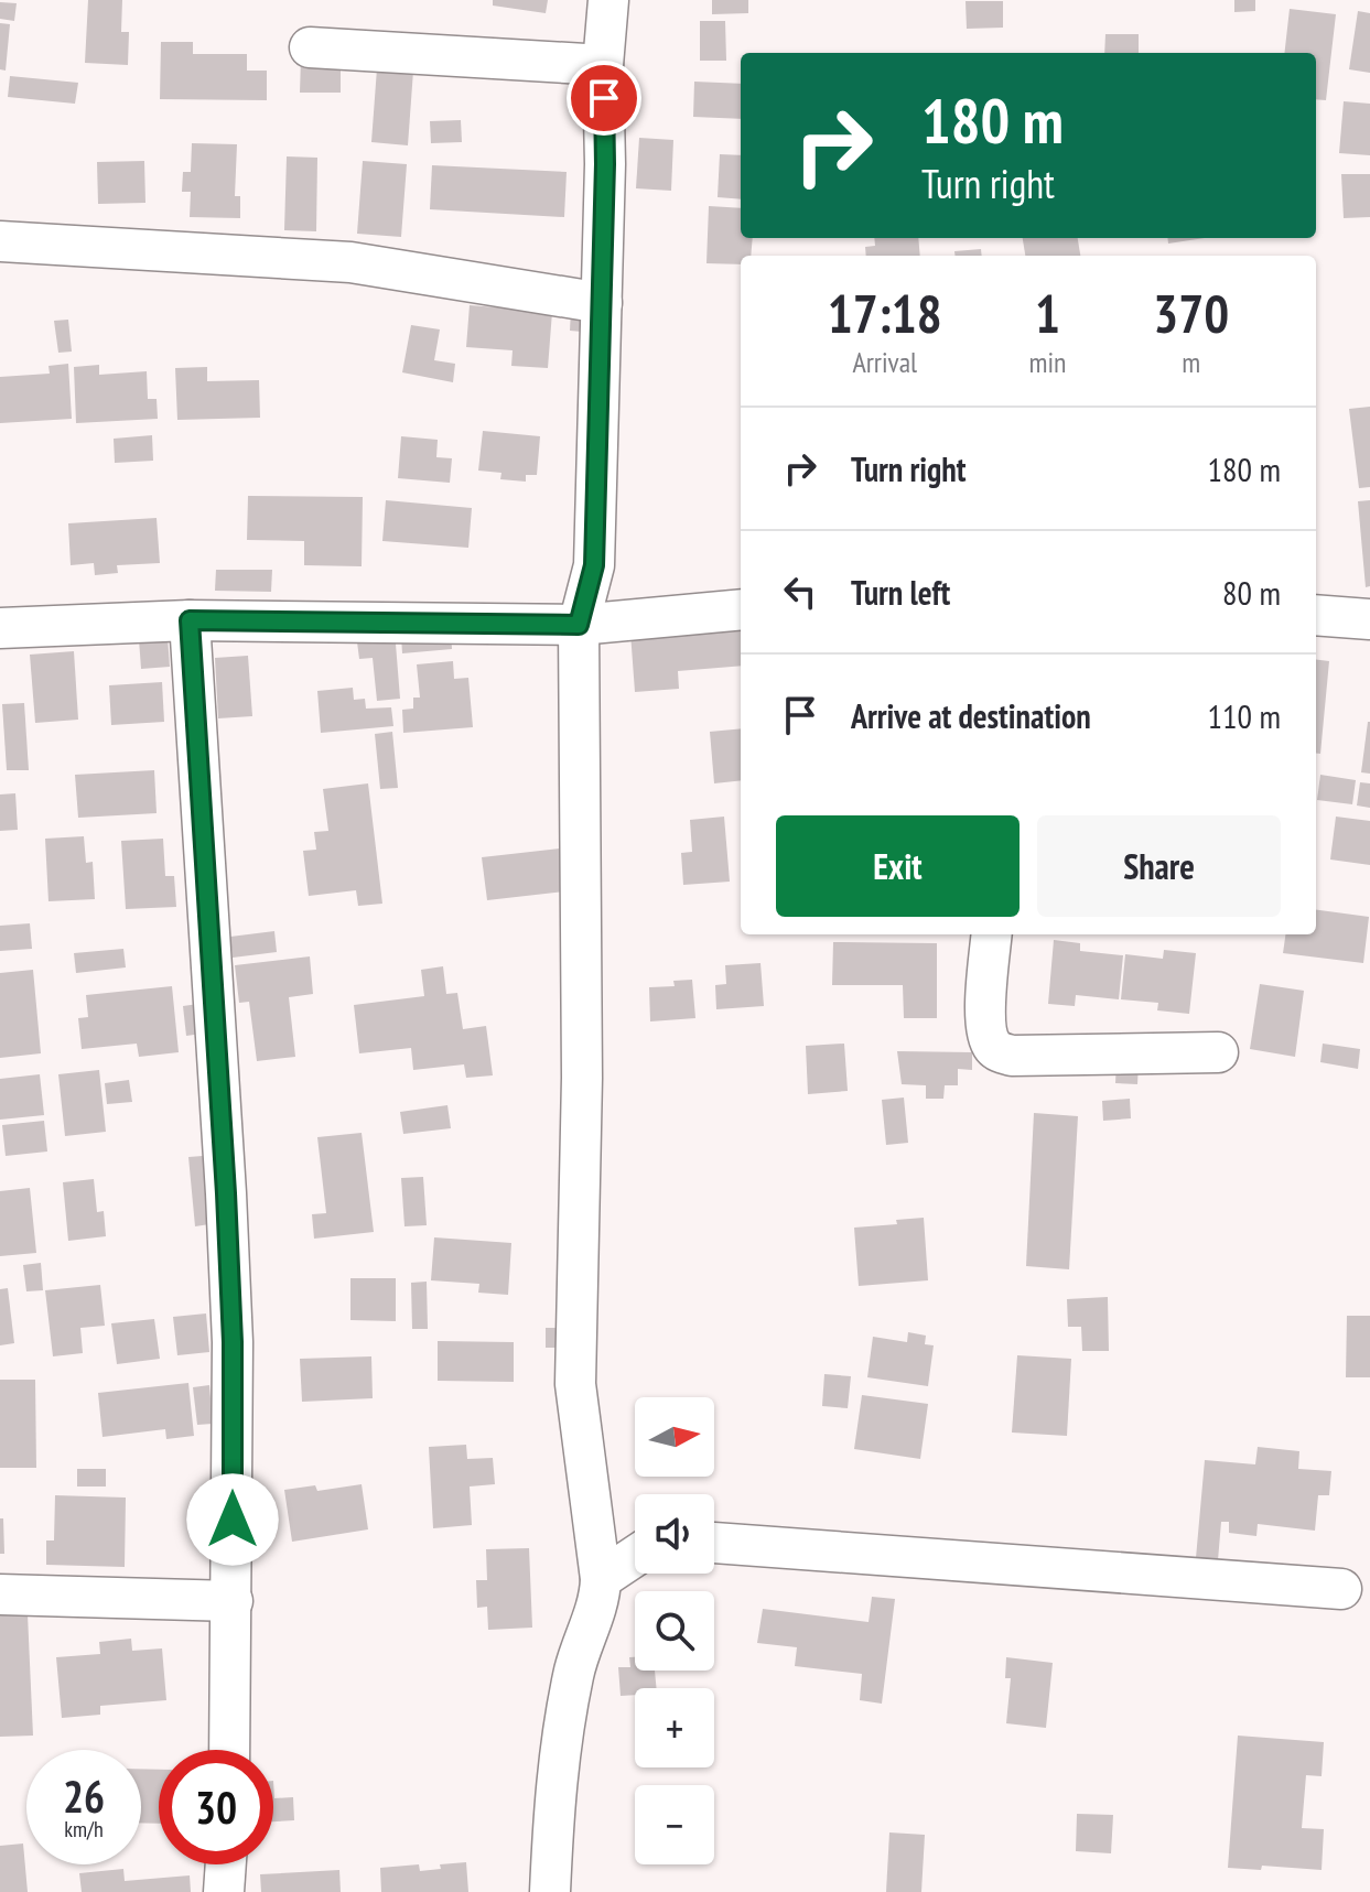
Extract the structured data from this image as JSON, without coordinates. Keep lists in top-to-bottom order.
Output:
{
  "north": "right",
  "page": {
    "turn": ["180 m", "Turn right"],
    "eta": [
      "17:18",
      "Arrival",
      "1",
      "min",
      "370",
      "m"
    ],
    "list": [
      {
        "name": "Turn right",
        "value": "180 m"
      },
      {
        "name": "Turn left",
        "value": "80 m"
      },
      {
        "name": "Arrive at destination",
        "value": "110 m"
      }
    ],
    "buttons": ["Exit", "Share"],
    "map_buttons": ["+", "−"],
    "speed": "26 km/h",
    "limit": "30"
  }
}
